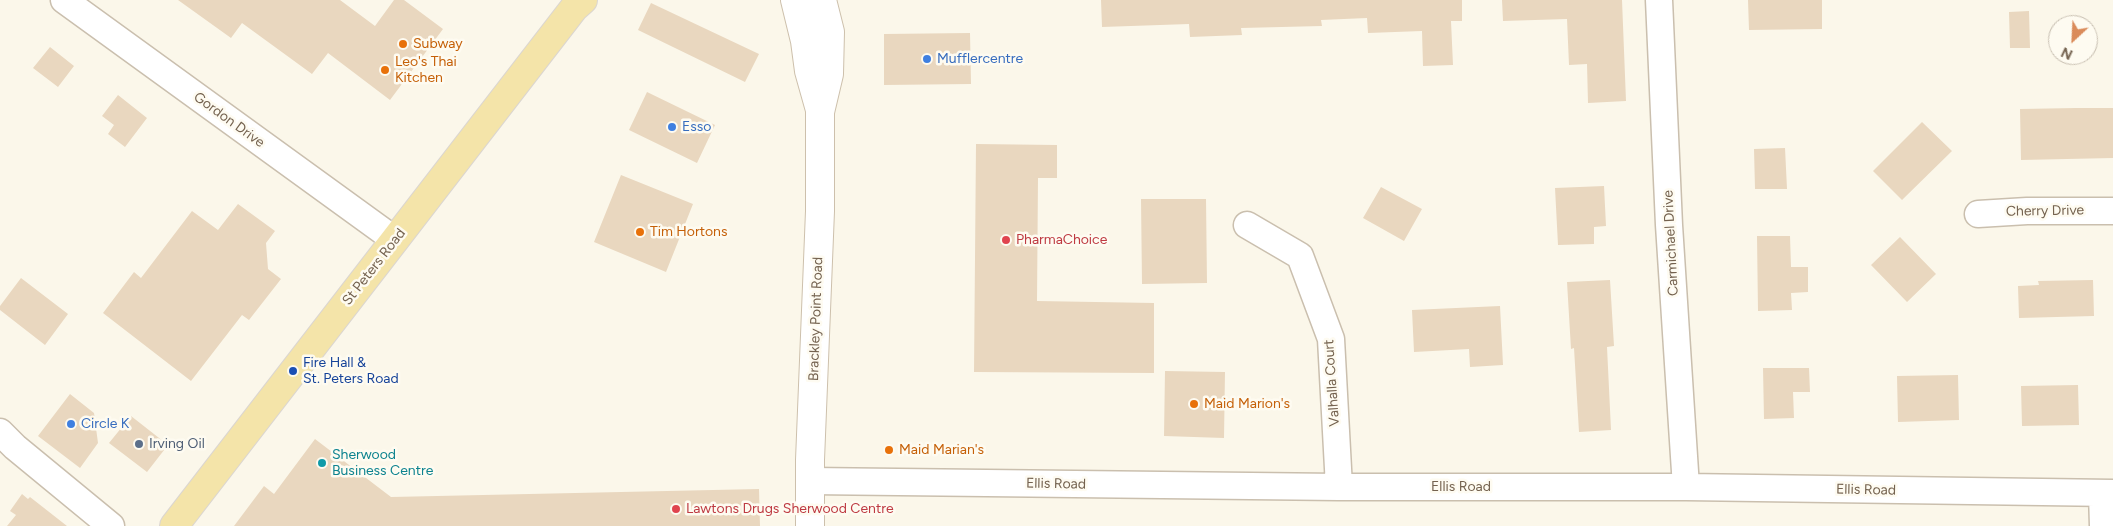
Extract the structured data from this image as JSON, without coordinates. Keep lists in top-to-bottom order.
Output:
{
  "streets": {
    "main road": ["St Peters Road", "Brackley Point Road"],
    "street": [
      "Gordon Drive",
      "Cherry Drive",
      "Carmichael Drive",
      "Valhalla Court",
      "Ellis Road"
    ]
  },
  "crossings": [
    ["Gordon Drive", "St Peters Road"],
    ["Carmichael Drive", "Ellis Road"],
    ["Brackley Point Road", "Ellis Road"],
    ["Valhalla Court", "Ellis Road"]
  ],
  "places": [
    "Subway",
    "Mufflercentre",
    "Leo's Thai Kitchen",
    "Esso",
    "Tim Hortons",
    "PharmaChoice",
    "Fire Hall & St. Peters Road",
    "Maid Marion's",
    "Circle K",
    "Irving Oil",
    "Maid Marian's",
    "Sherwood Business Centre",
    "Lawtons Drugs Sherwood Centre"
  ],
  "north": "bottom left"
}
